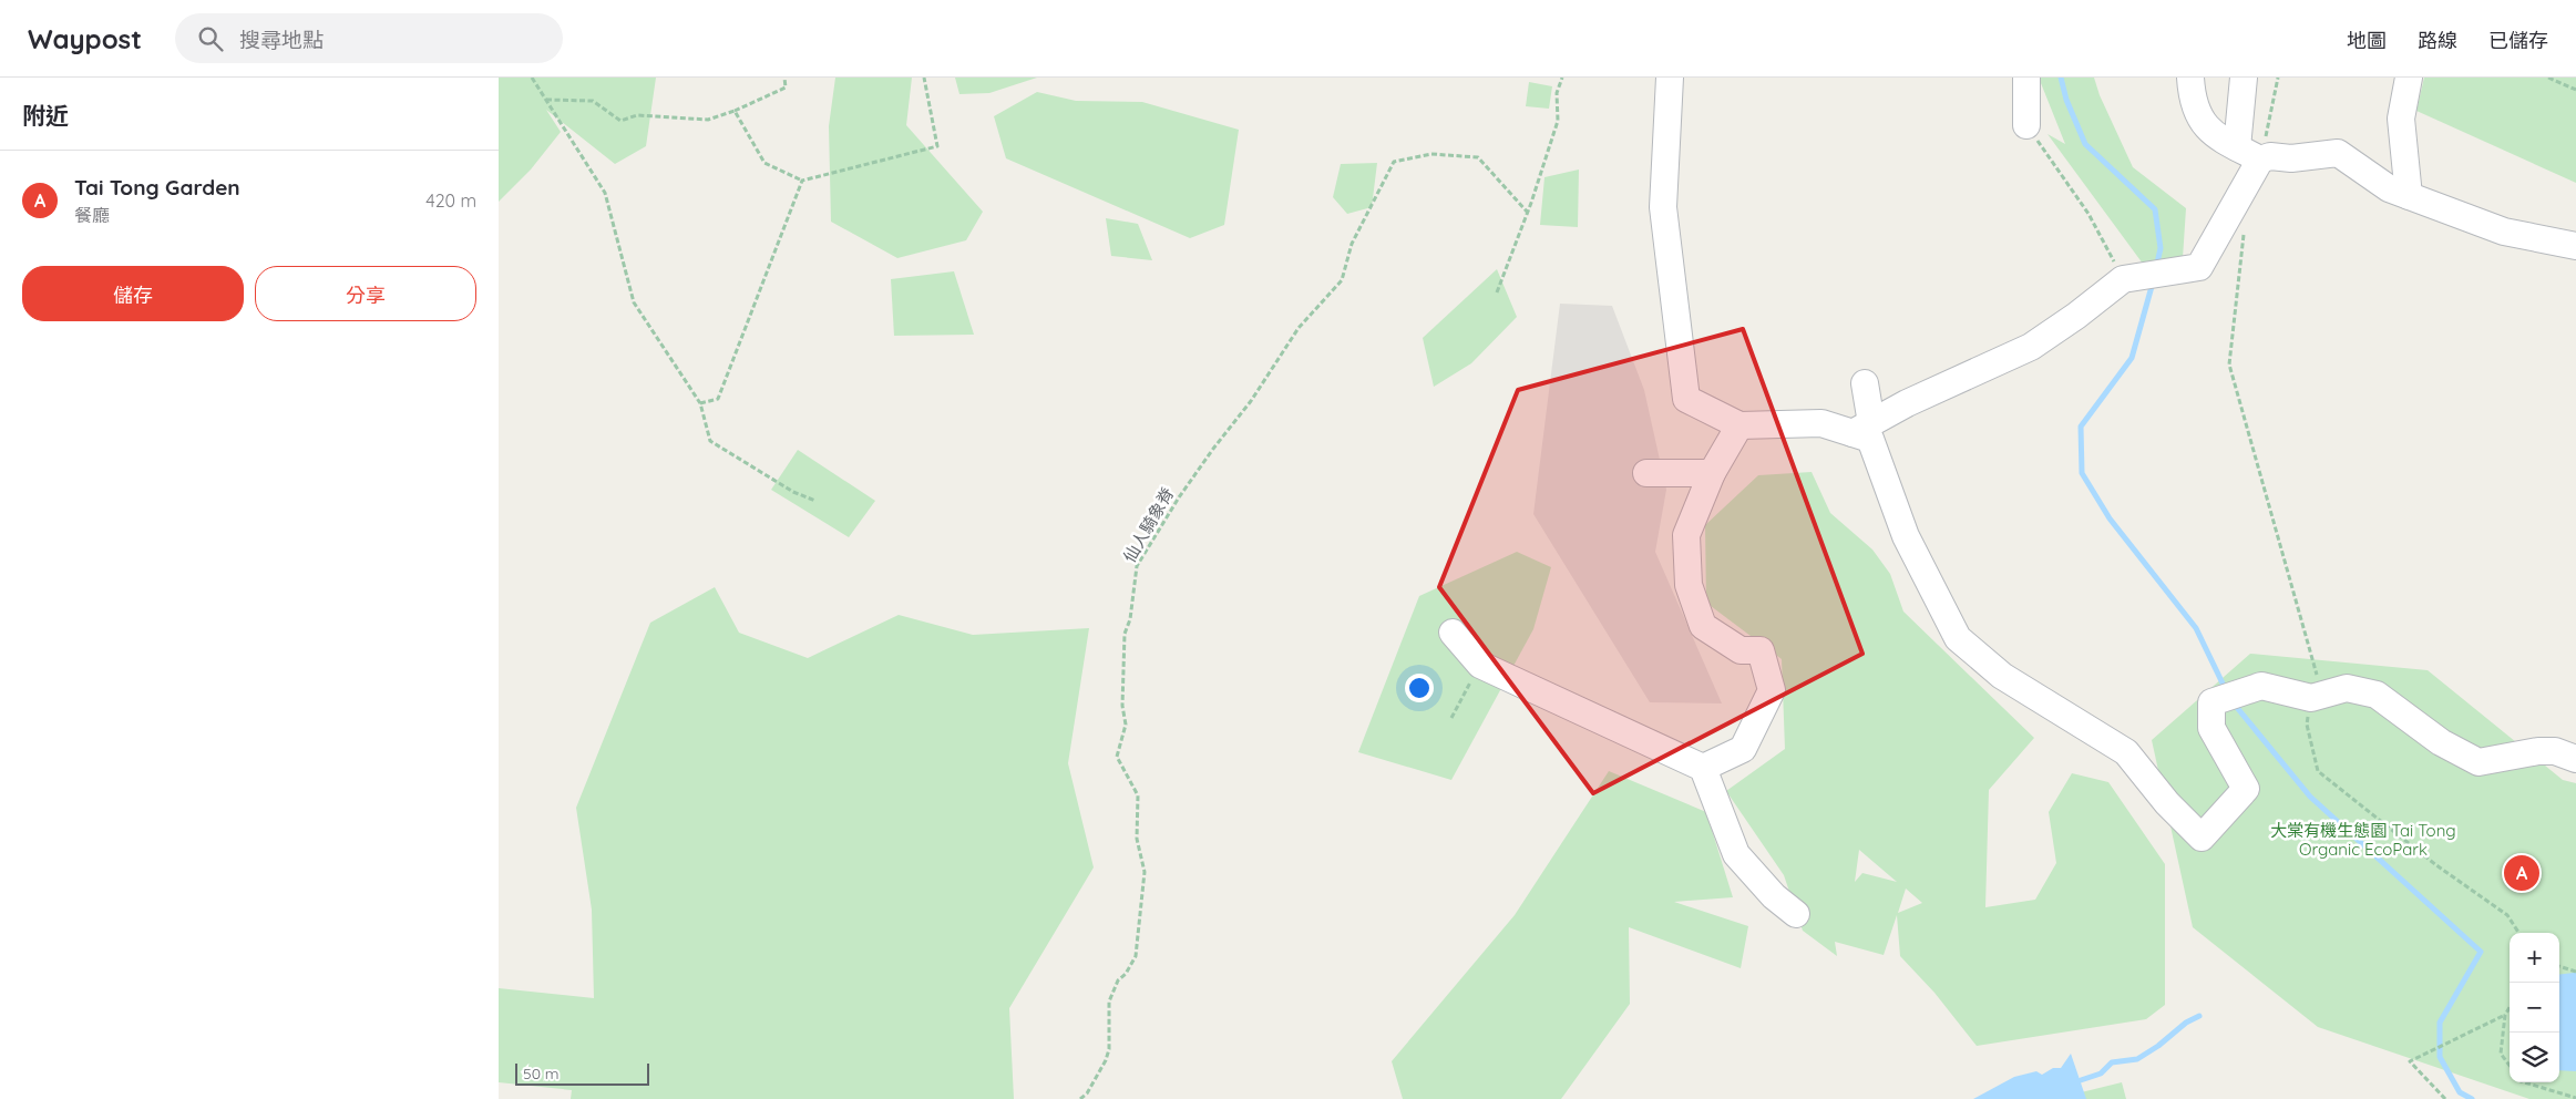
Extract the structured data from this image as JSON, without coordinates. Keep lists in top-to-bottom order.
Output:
{
  "streets": {
    "path": ["仙人騎象脊"]
  },
  "parks": ["大棠有機生態園 Tai Tong Organic EcoPark"],
  "scale_bar": "50 m",
  "page": {
    "header": "Waypost",
    "search": "搜尋地點",
    "nav": ["地圖", "路線", "已儲存"],
    "heading": "附近",
    "list": [
      {
        "mark": "A",
        "name": "Tai Tong Garden",
        "note": "餐廳",
        "value": "420 m"
      }
    ],
    "buttons": ["儲存", "分享"],
    "pins": "A",
    "map_buttons": ["+", "−"],
    "scale": "50 m"
  }
}
